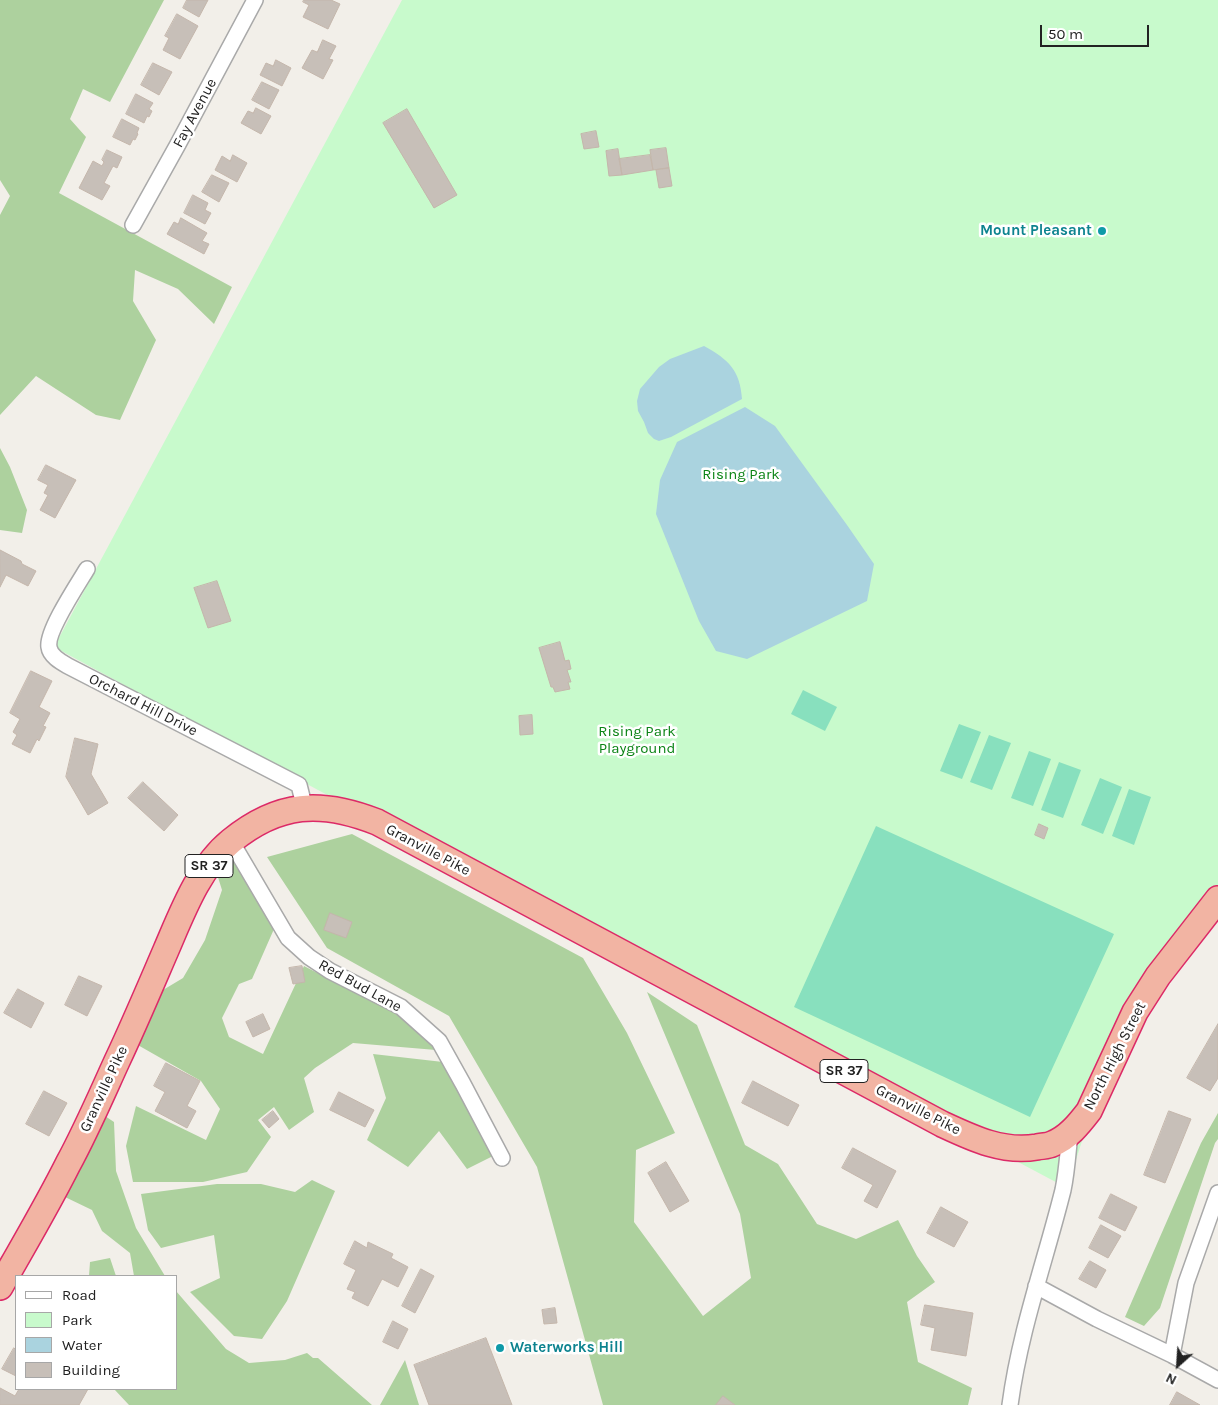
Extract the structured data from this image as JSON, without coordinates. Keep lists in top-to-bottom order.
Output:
{
  "streets": {
    "highway": ["Granville Pike", "SR 37", "North High Street"],
    "street": ["Fay Avenue", "Orchard Hill Drive", "Red Bud Lane"]
  },
  "crossings": [
    ["Orchard Hill Drive", "Granville Pike"],
    ["Granville Pike", "Red Bud Lane"],
    ["Granville Pike", "North High Street"]
  ],
  "parks": ["Rising Park", "Rising Park Playground"],
  "places": ["Mount Pleasant", "Waterworks Hill"],
  "legend": [
    "Road",
    "Park",
    "Water",
    "Building"
  ],
  "scale_bar": "50 m",
  "north": "bottom left"
}
